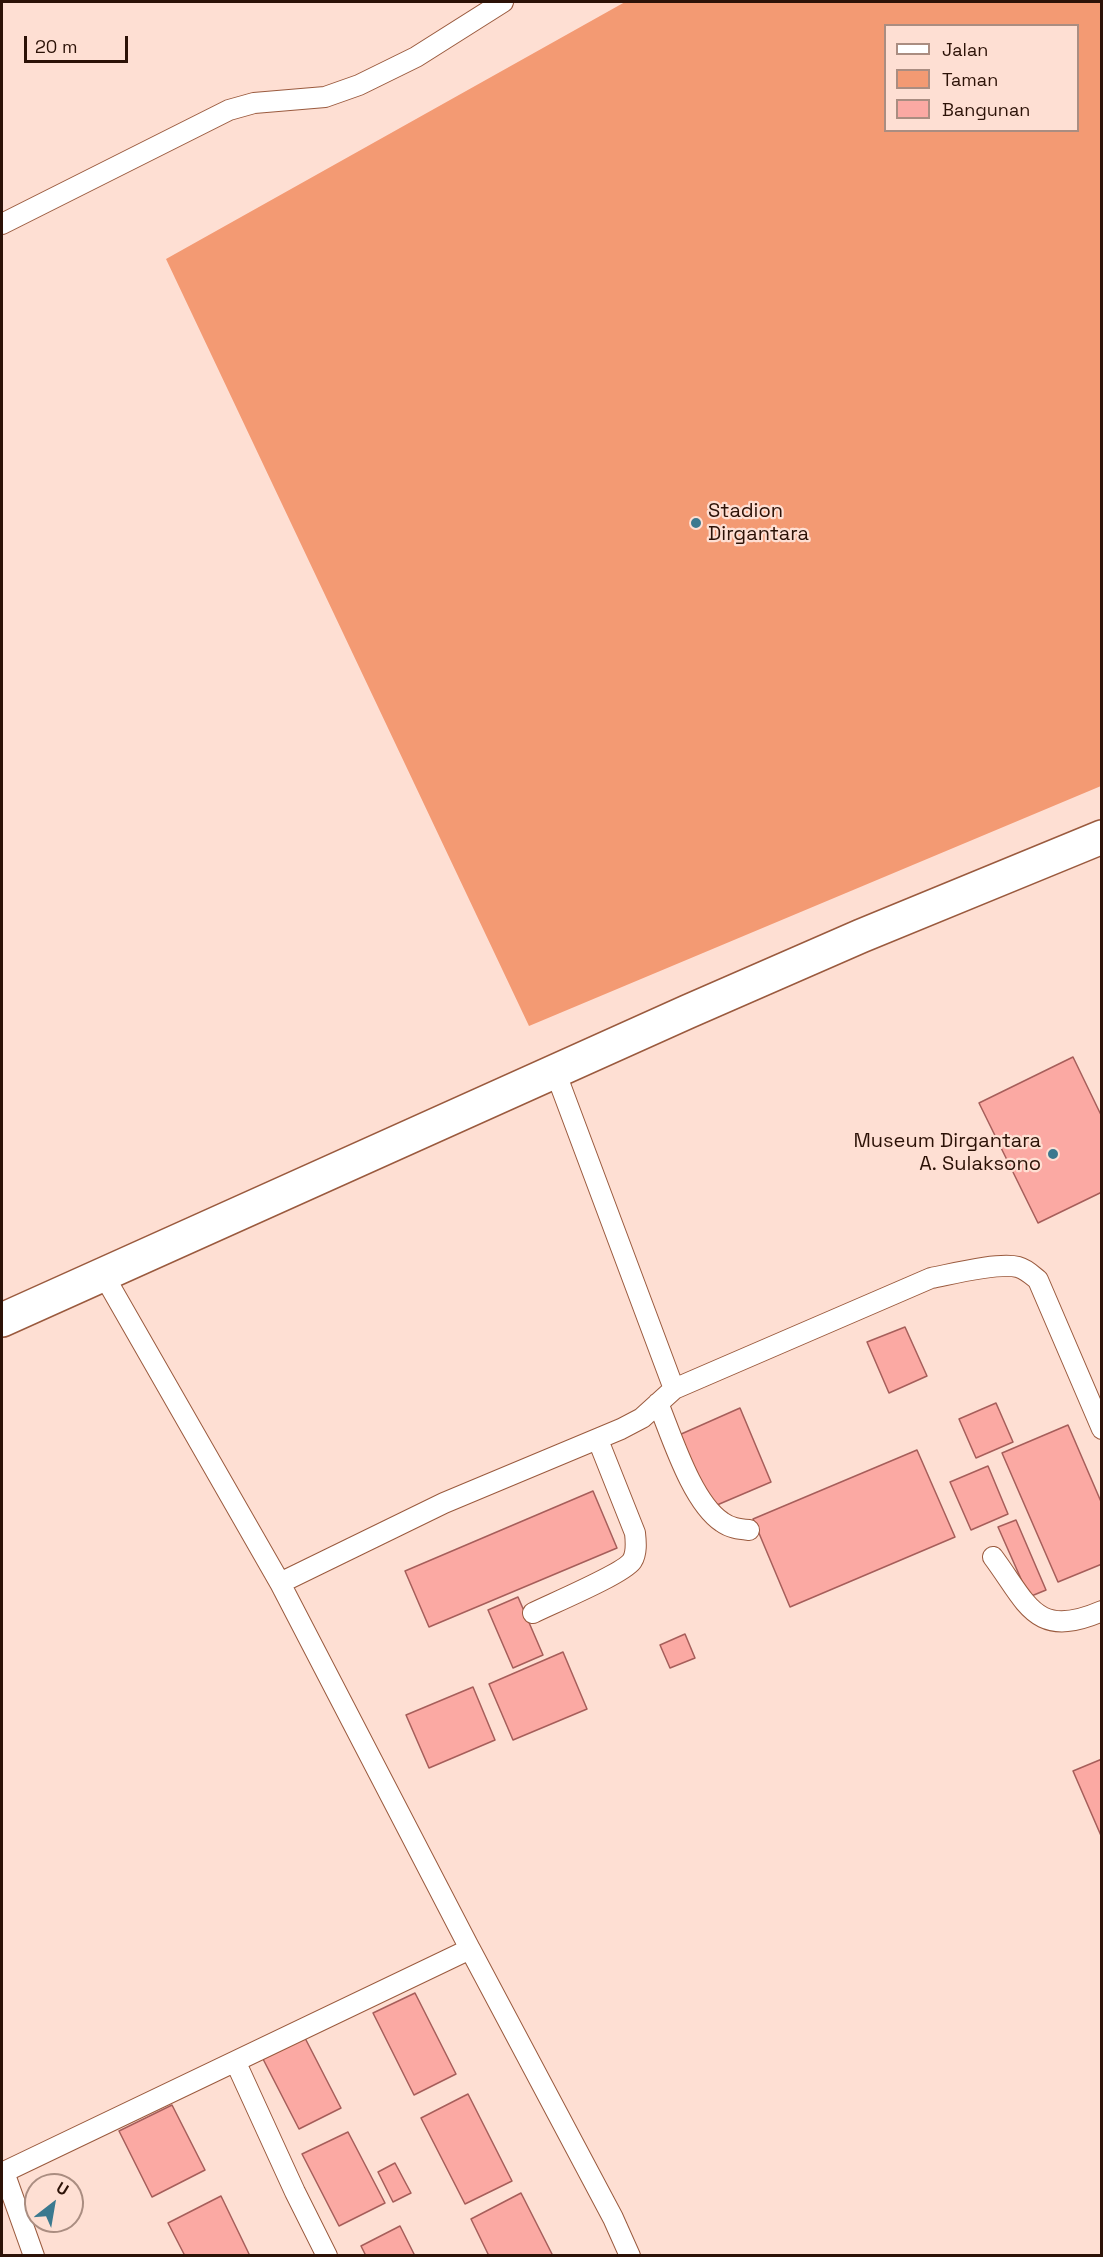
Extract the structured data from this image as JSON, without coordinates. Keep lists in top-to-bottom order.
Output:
{
  "places": ["Stadion Dirgantara", "Museum Dirgantara A. Sulaksono"],
  "legend": ["Jalan", "Taman", "Bangunan"],
  "scale_bar": "20 m",
  "north": "top right"
}
